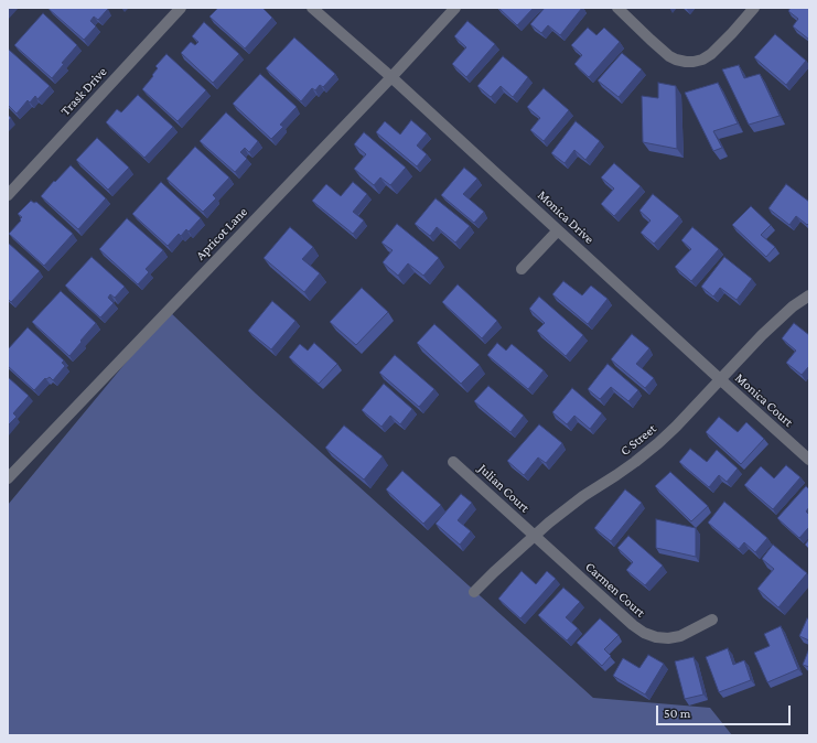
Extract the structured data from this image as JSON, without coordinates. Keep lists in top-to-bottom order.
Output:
{
  "streets": {
    "street": [
      "Trask Drive",
      "Monica Drive",
      "Apricot Lane",
      "Monica Court",
      "C Street",
      "Julian Court",
      "Carmen Court"
    ]
  },
  "crossings": [
    ["Monica Drive", "Apricot Lane"],
    ["Monica Drive", "Monica Court"],
    ["Monica Drive", "C Street"],
    ["Monica Court", "C Street"],
    ["C Street", "Julian Court"],
    ["C Street", "Carmen Court"],
    ["Julian Court", "Carmen Court"]
  ],
  "scale_bar": "50 m"
}
